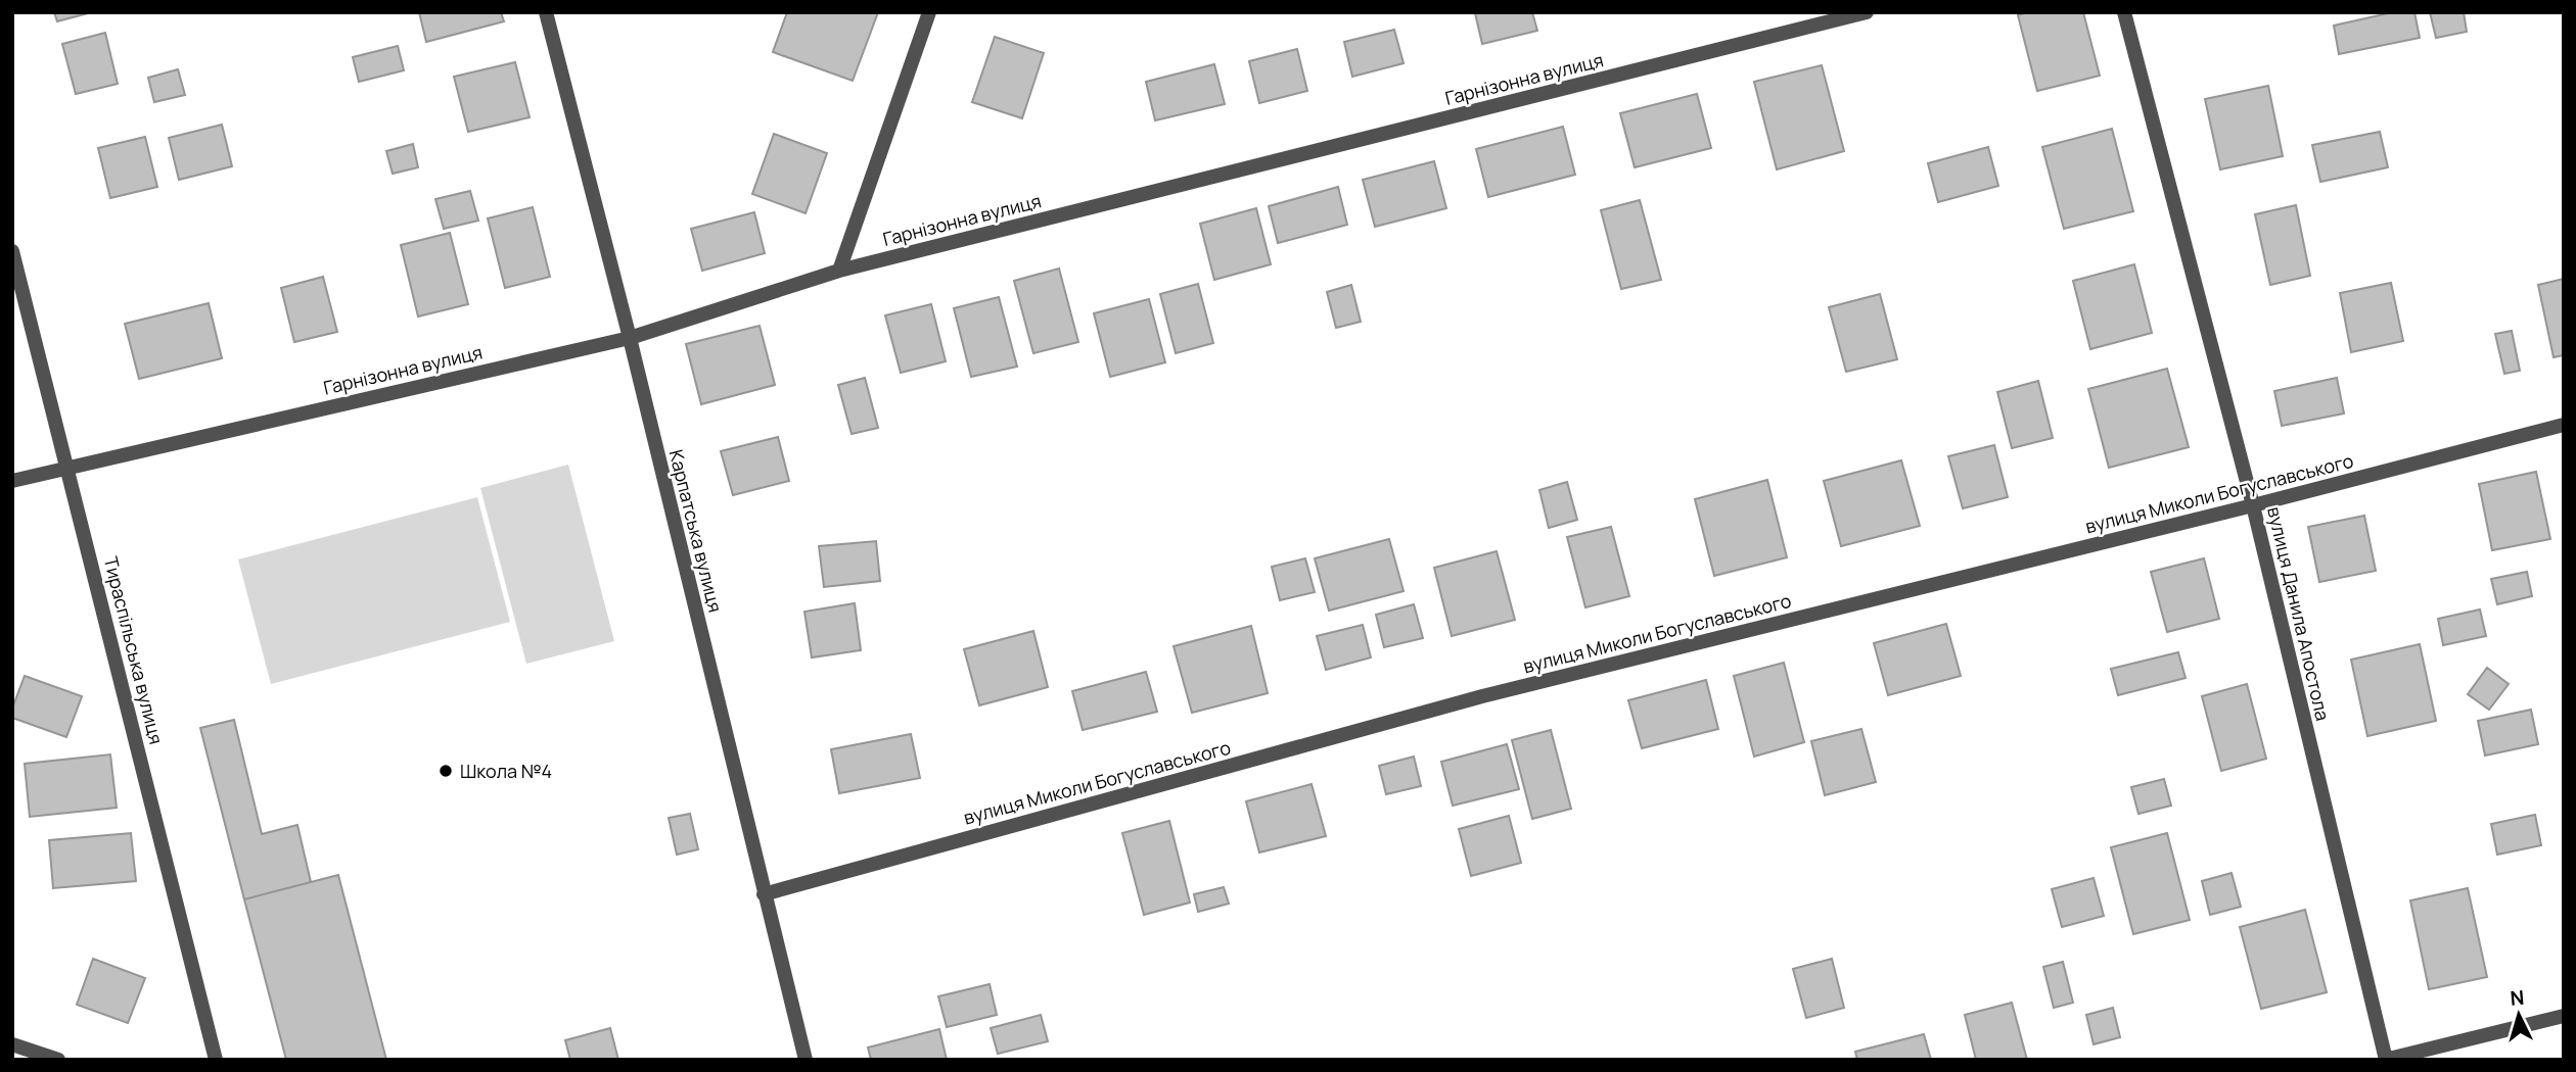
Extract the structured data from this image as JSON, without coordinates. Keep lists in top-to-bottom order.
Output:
{
  "streets": {
    "street": [
      "Гарнізонна вулиця",
      "вулиця Миколи Богуславського",
      "Карпатська вулиця",
      "вулиця Данила Апостола",
      "Тираспільська вулиця"
    ]
  },
  "crossings": [
    ["Гарнізонна вулиця", "Карпатська вулиця"],
    ["Гарнізонна вулиця", "Тираспільська вулиця"],
    ["вулиця Миколи Богуславського", "Карпатська вулиця"],
    ["вулиця Миколи Богуславського", "вулиця Данила Апостола"]
  ],
  "places": ["Школа №4"],
  "north": "top"
}
